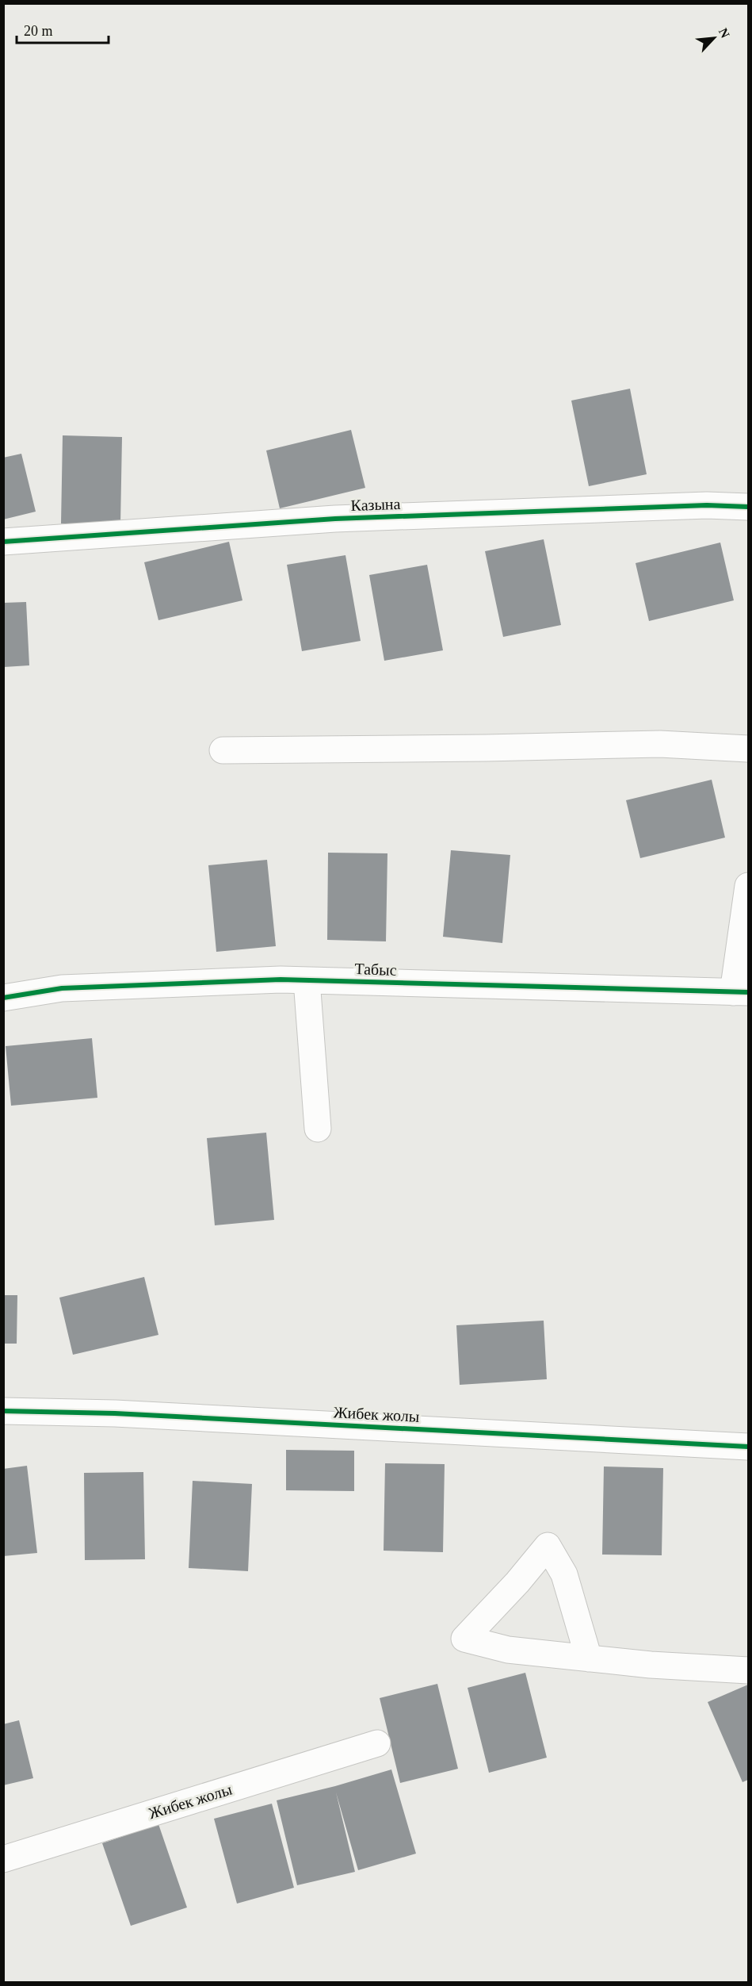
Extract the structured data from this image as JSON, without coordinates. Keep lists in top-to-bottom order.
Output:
{
  "streets": {
    "street": ["Казына", "Табыс", "Жибек жолы"]
  },
  "scale_bar": "20 m",
  "north": "top right"
}
